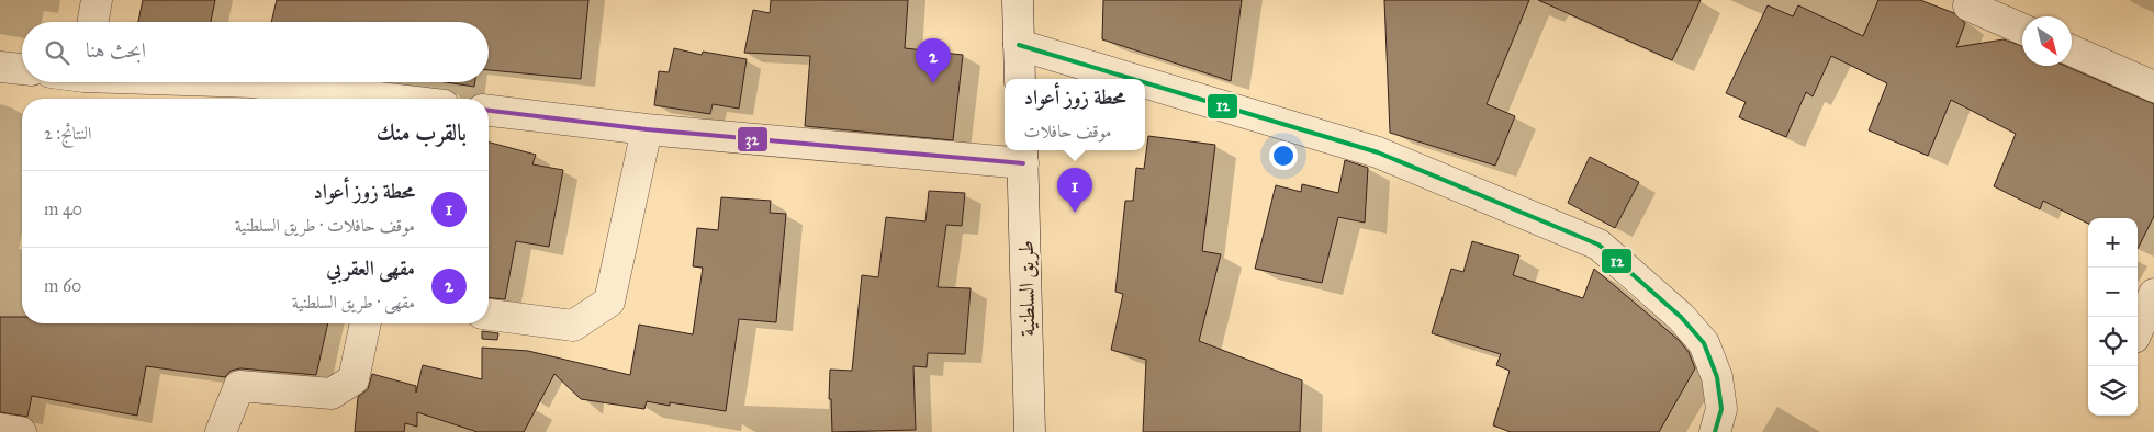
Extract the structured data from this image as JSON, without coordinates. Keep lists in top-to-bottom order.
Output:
{
  "streets": {
    "street": ["طريق السلطنية"]
  },
  "lines": ["transit line 12", "transit line 32"],
  "north": "bottom right",
  "page": {
    "search": "ابحث هنا",
    "pins": ["2", "1"],
    "popup": ["محطة زوز أعواد", "موقف حافلات"],
    "heading": ["بالقرب منك", "النتائج: 2"],
    "list": [
      {
        "mark": "1",
        "name": "محطة زوز أعواد",
        "note": "موقف حافلات · طريق السلطنية",
        "value": "40 m"
      },
      {
        "mark": "2",
        "name": "مقهى العقربي",
        "note": "مقهى · طريق السلطنية",
        "value": "60 m"
      }
    ],
    "map_buttons": ["+", "−"]
  }
}
